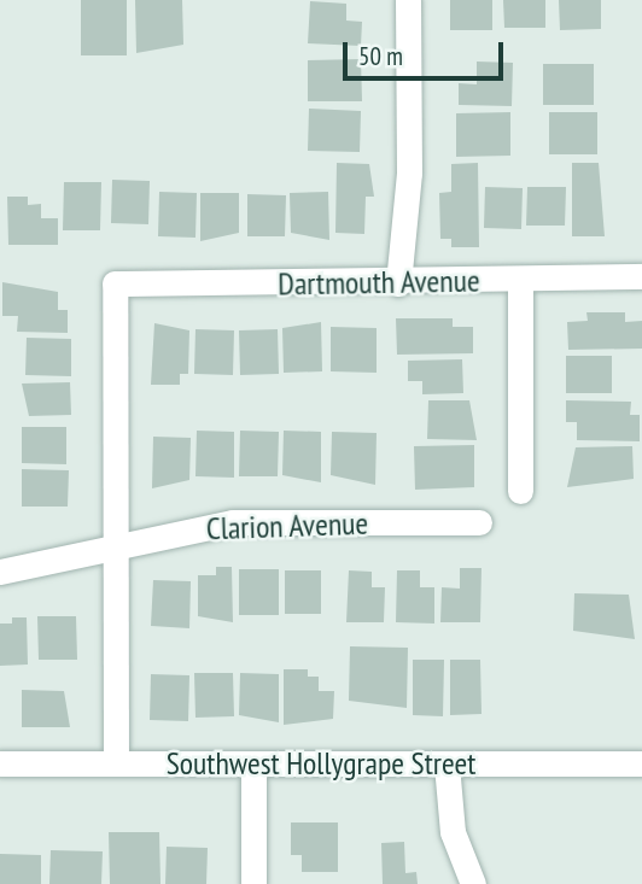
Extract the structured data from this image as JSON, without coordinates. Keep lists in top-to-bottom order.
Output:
{
  "streets": {
    "street": ["Dartmouth Avenue", "Clarion Avenue", "Southwest Hollygrape Street"]
  },
  "crossings": [
    ["Dartmouth Avenue", "Clarion Avenue"]
  ],
  "scale_bar": "50 m"
}
